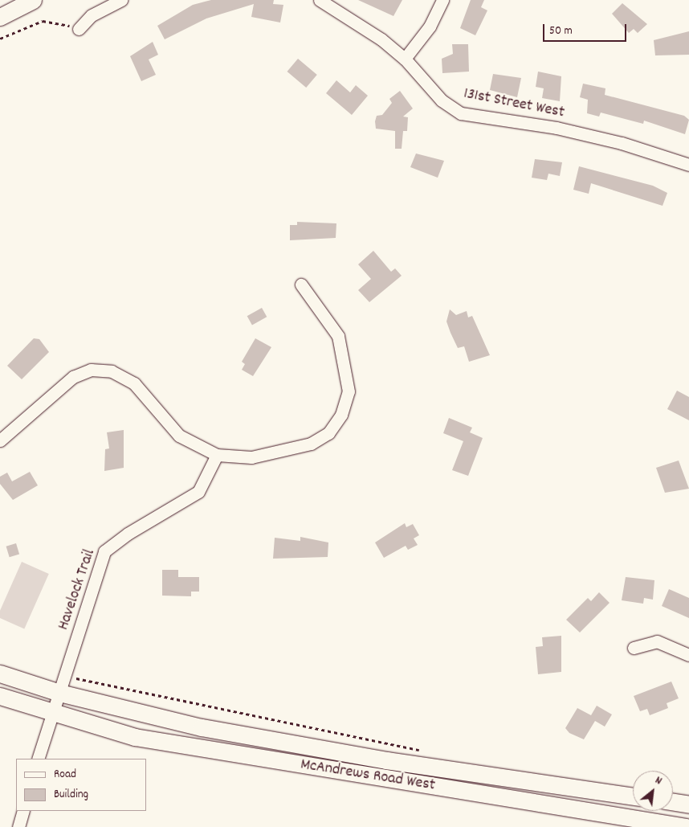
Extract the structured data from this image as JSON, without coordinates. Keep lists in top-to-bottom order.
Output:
{
  "streets": {
    "main road": ["McAndrews Road West"],
    "street": ["131st Street West", "Havelock Trail"]
  },
  "crossings": [
    ["Havelock Trail", "McAndrews Road West"]
  ],
  "legend": ["Road", "Building"],
  "scale_bar": "50 m",
  "north": "top right"
}
